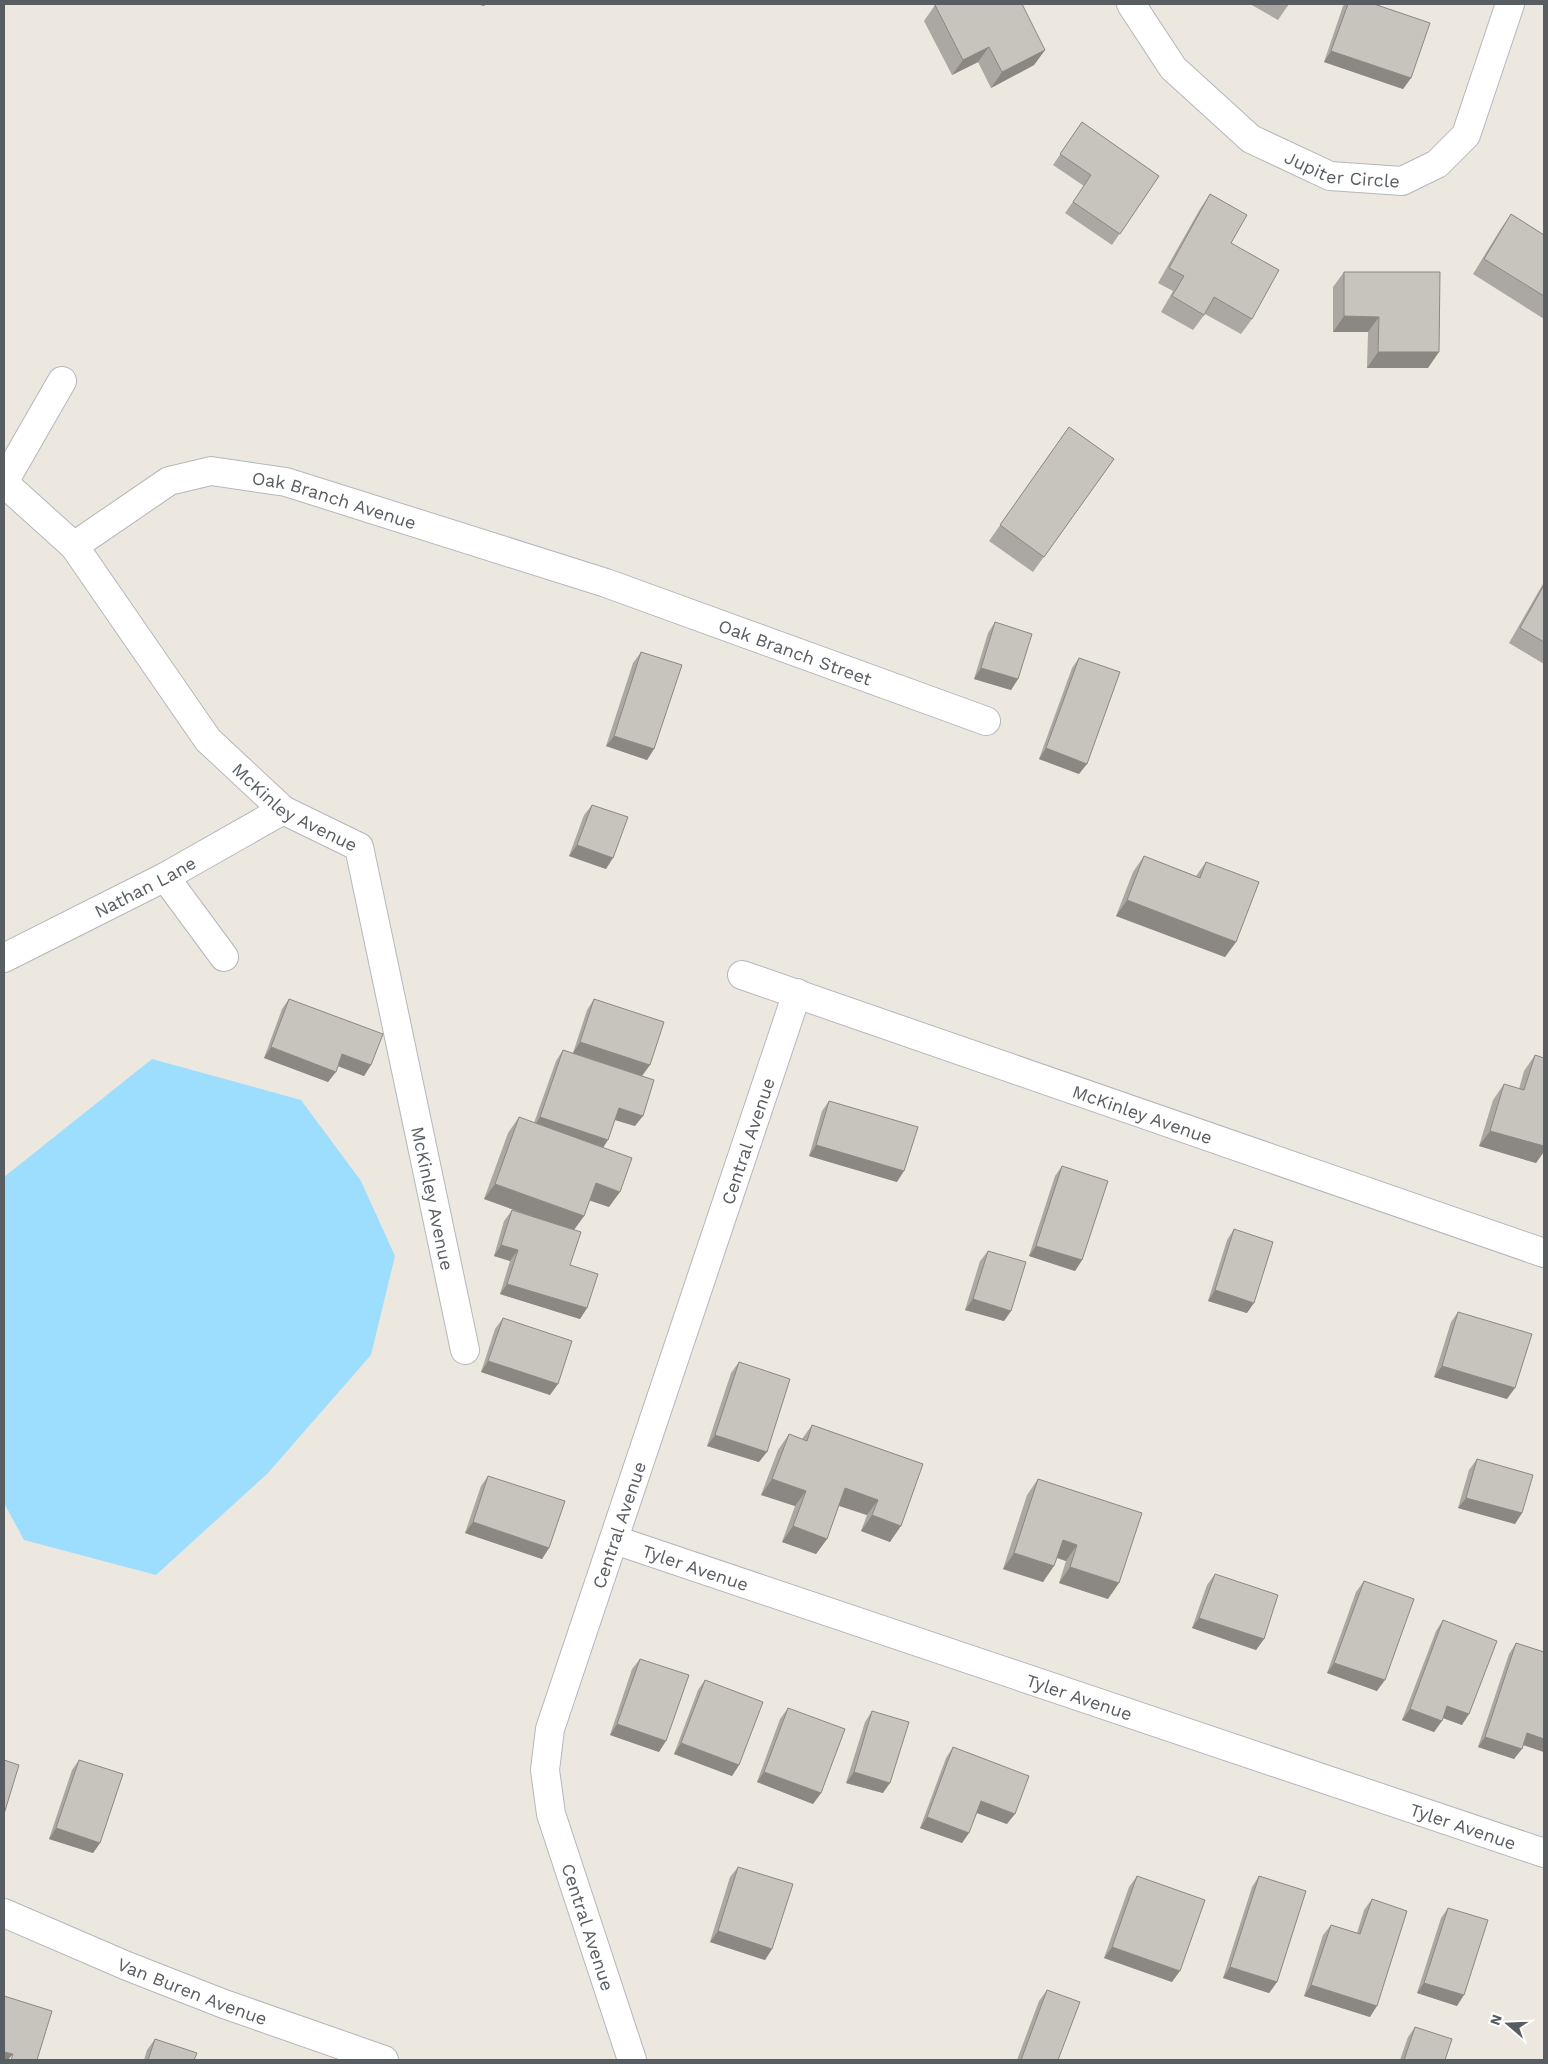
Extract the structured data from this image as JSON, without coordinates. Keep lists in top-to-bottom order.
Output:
{
  "streets": {
    "street": [
      "Jupiter Circle",
      "Oak Branch Avenue",
      "Oak Branch Street",
      "McKinley Avenue",
      "Nathan Lane",
      "Central Avenue",
      "Tyler Avenue",
      "Van Buren Avenue"
    ]
  },
  "crossings": [
    ["Oak Branch Avenue", "Oak Branch Street"],
    ["Oak Branch Avenue", "McKinley Avenue"],
    ["McKinley Avenue", "Nathan Lane"],
    ["McKinley Avenue", "Central Avenue"],
    ["Central Avenue", "Tyler Avenue"]
  ],
  "north": "left"
}
